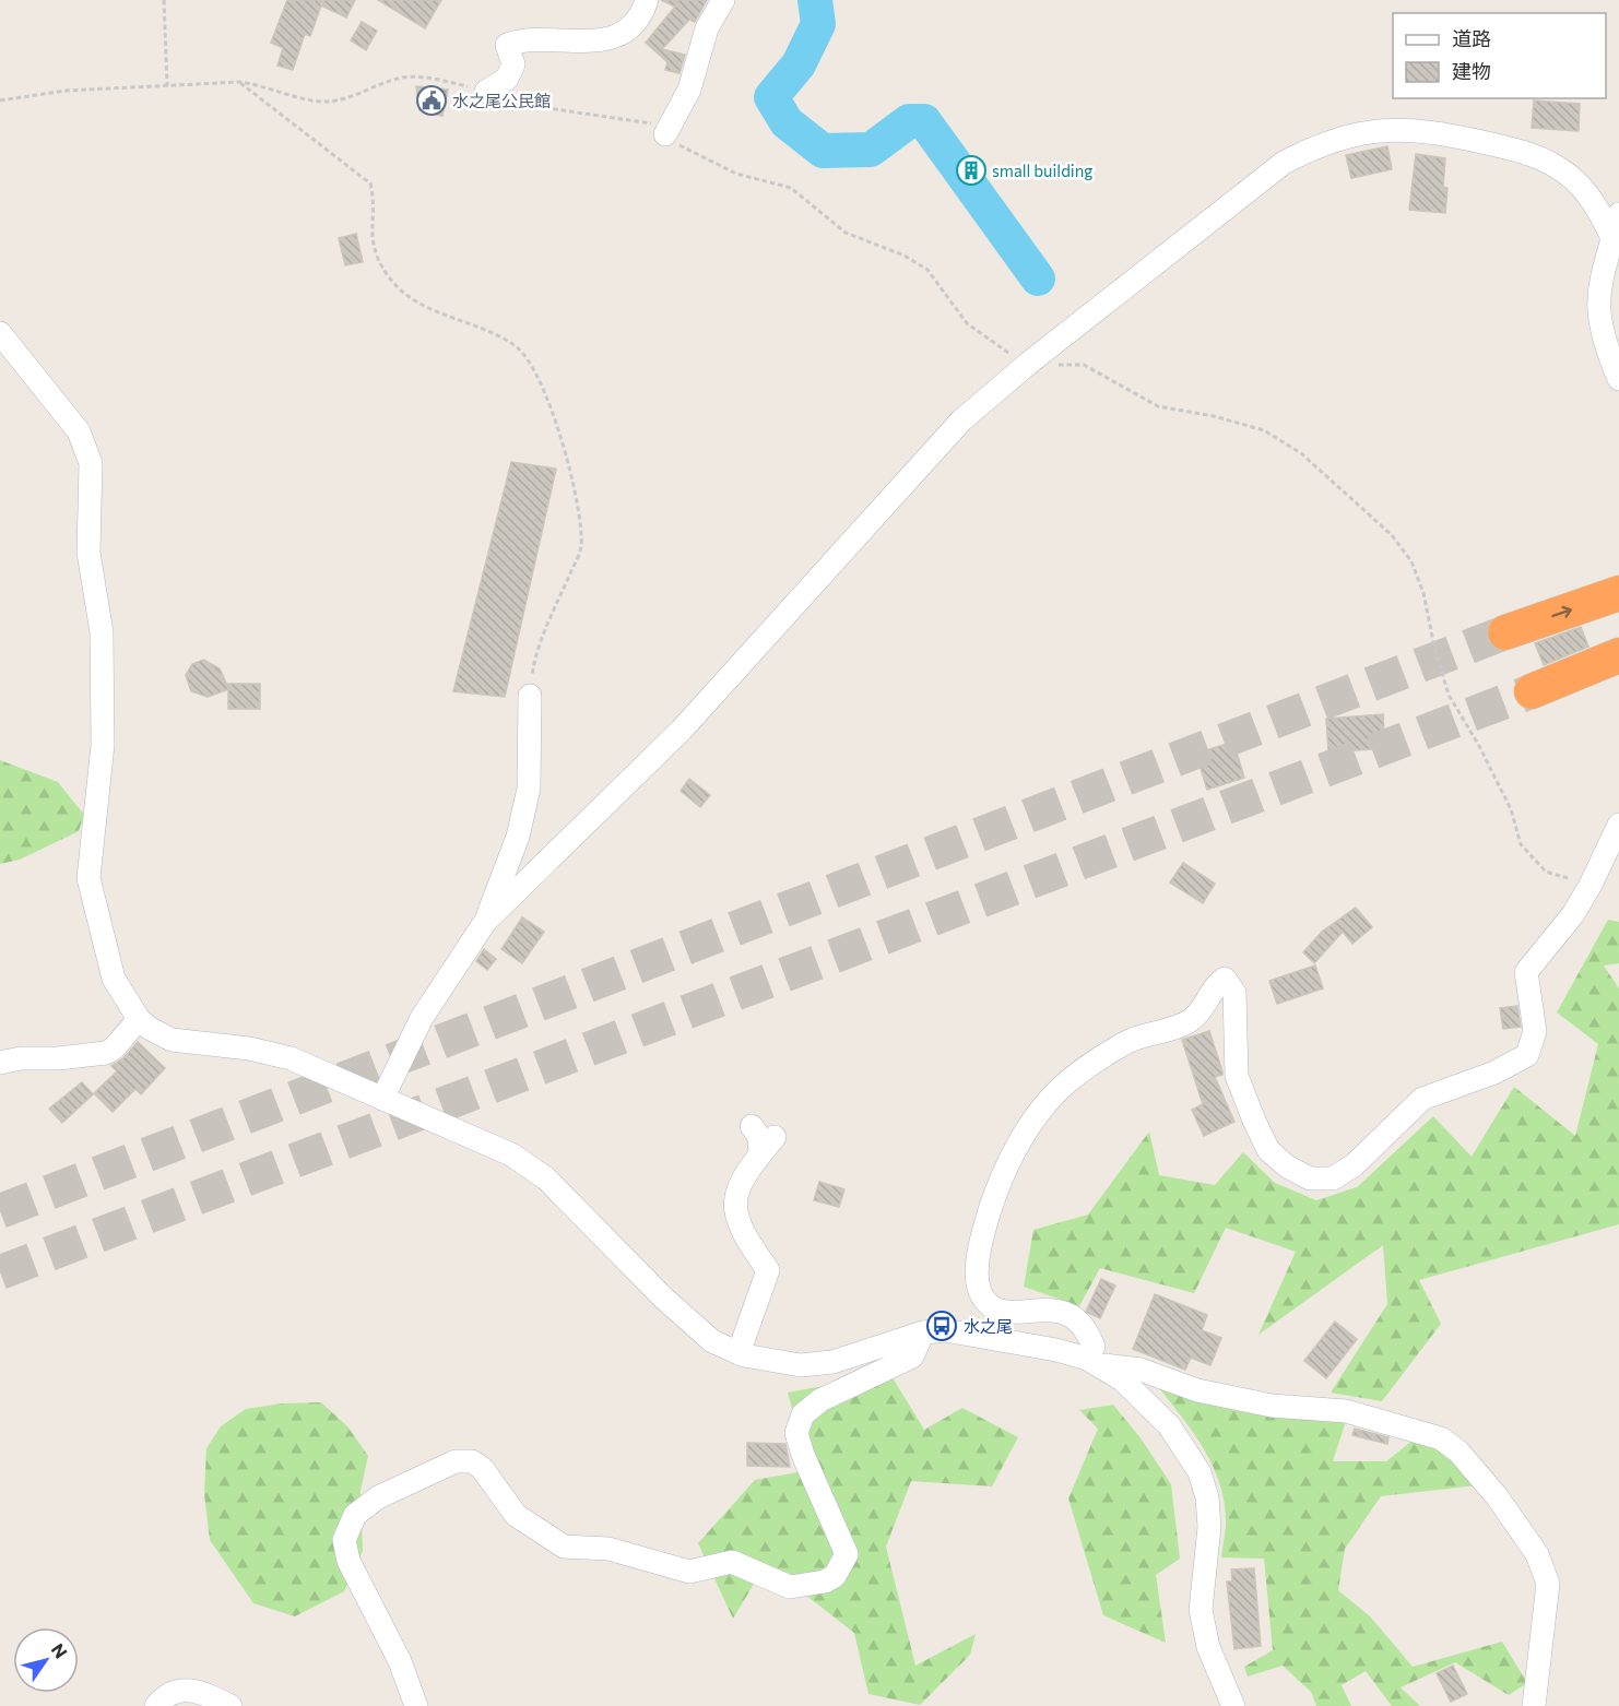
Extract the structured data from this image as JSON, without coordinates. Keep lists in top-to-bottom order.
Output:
{
  "places": {
    "public building": ["水之尾公民館"],
    "building": ["small building"],
    "bus stop": ["水之尾"]
  },
  "legend": ["道路", "建物"],
  "north": "top right"
}
